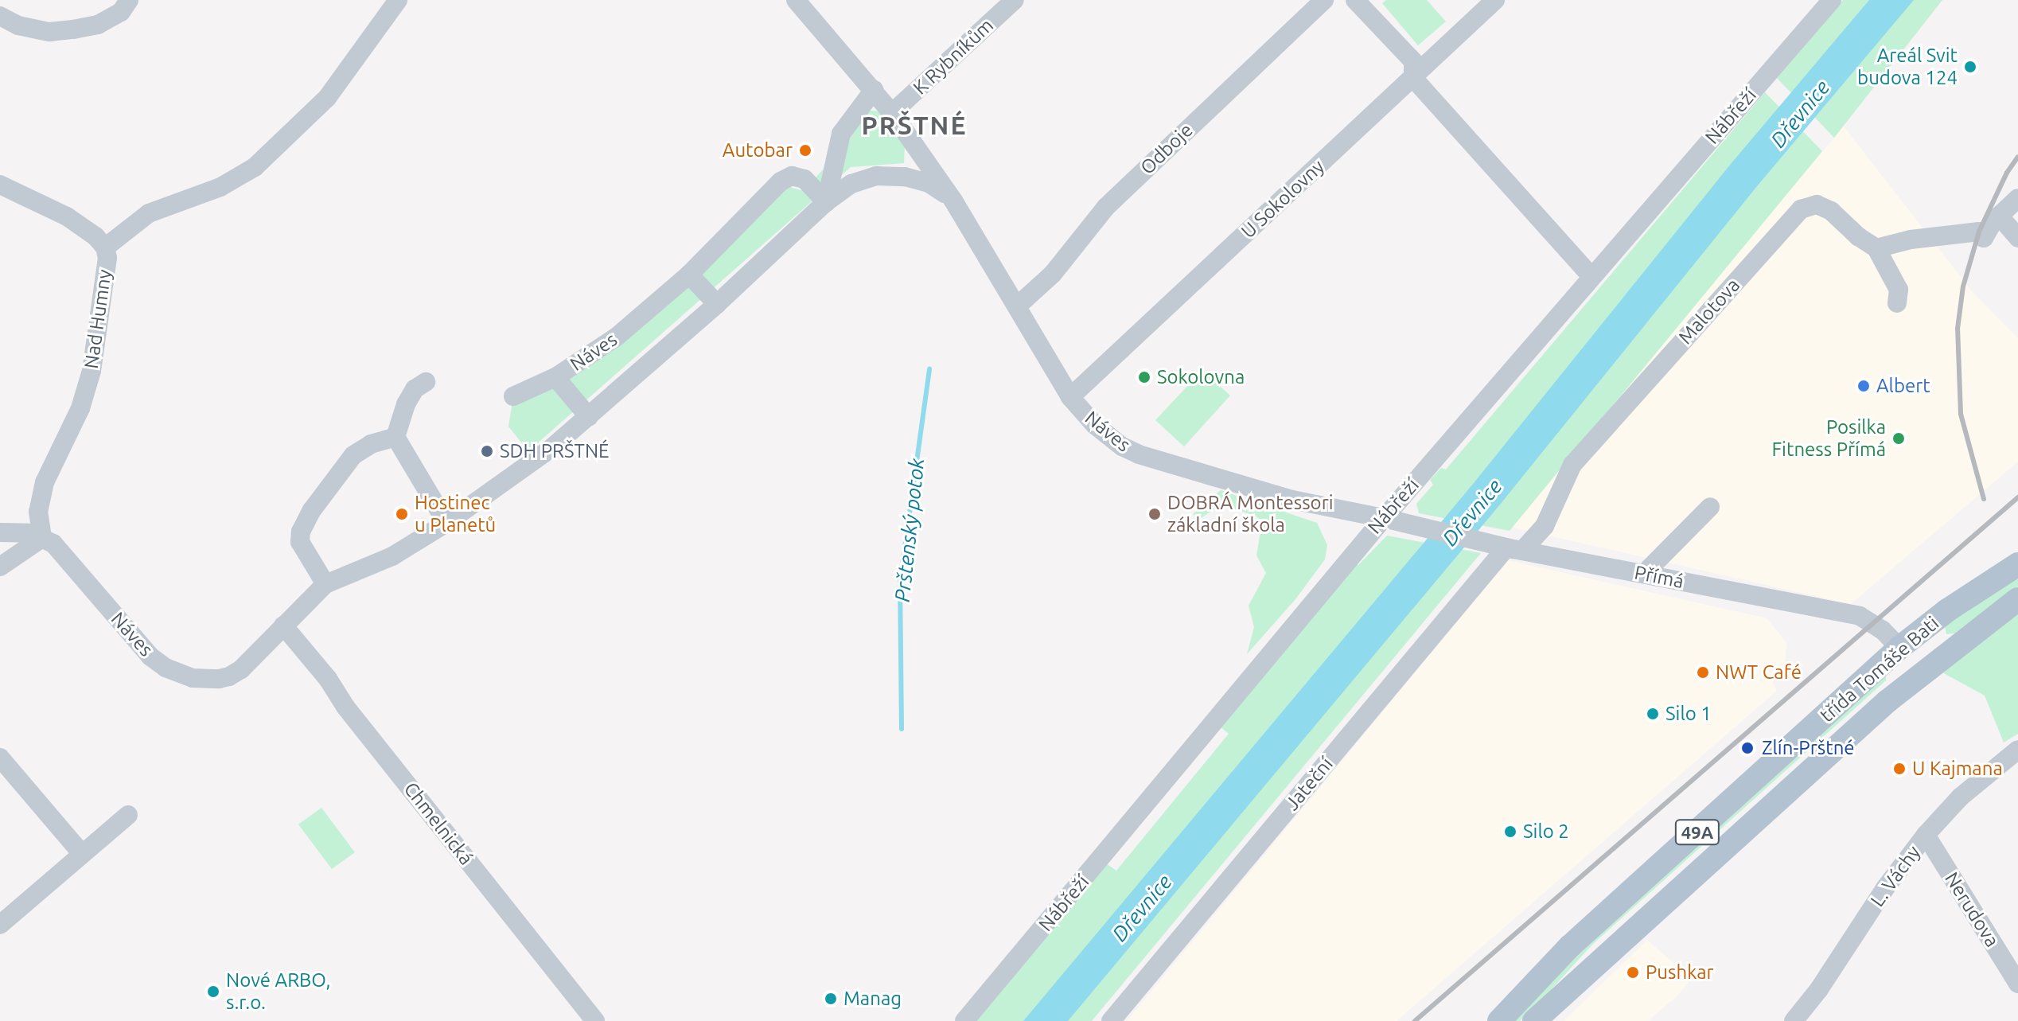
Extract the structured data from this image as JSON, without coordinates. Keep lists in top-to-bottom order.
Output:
{
  "streets": {
    "main road": ["třída Tomáše Bati", "49A"],
    "street": [
      "K Rybníkům",
      "Nábřeží",
      "Odboje",
      "U Sokolovny",
      "Malotova",
      "Nad Humny",
      "Náves",
      "Přímá",
      "Jateční",
      "Chmelnická",
      "L. Váchy",
      "Nerudova"
    ]
  },
  "crossings": [
    ["K Rybníkům", "Náves"],
    ["Nábřeží", "Náves"],
    ["Odboje", "Náves"],
    ["U Sokolovny", "Náves"],
    ["Malotova", "Přímá"],
    ["Malotova", "Jateční"],
    ["Nad Humny", "Náves"],
    ["Náves", "Přímá"],
    ["Náves", "Chmelnická"],
    ["Přímá", "třída Tomáše Bati"],
    ["Přímá", "Jateční"],
    ["L. Váchy", "Nerudova"]
  ],
  "districts": ["PRŠTNÉ"],
  "water": ["Dřevnice", "Prštenský potok"],
  "places": [
    "Areál Svit budova 124",
    "Autobar",
    "Sokolovna",
    "Albert",
    "Posilka Fitness Přímá",
    "SDH PRŠTNÉ",
    "Hostinec u Planetů",
    "DOBRÁ Montessori základní škola",
    "NWT Café",
    "Silo 1",
    "Zlín-Prštné",
    "U Kajmana",
    "Silo 2",
    "Pushkar",
    "Nové ARBO, s.r.o.",
    "Manag"
  ]
}
